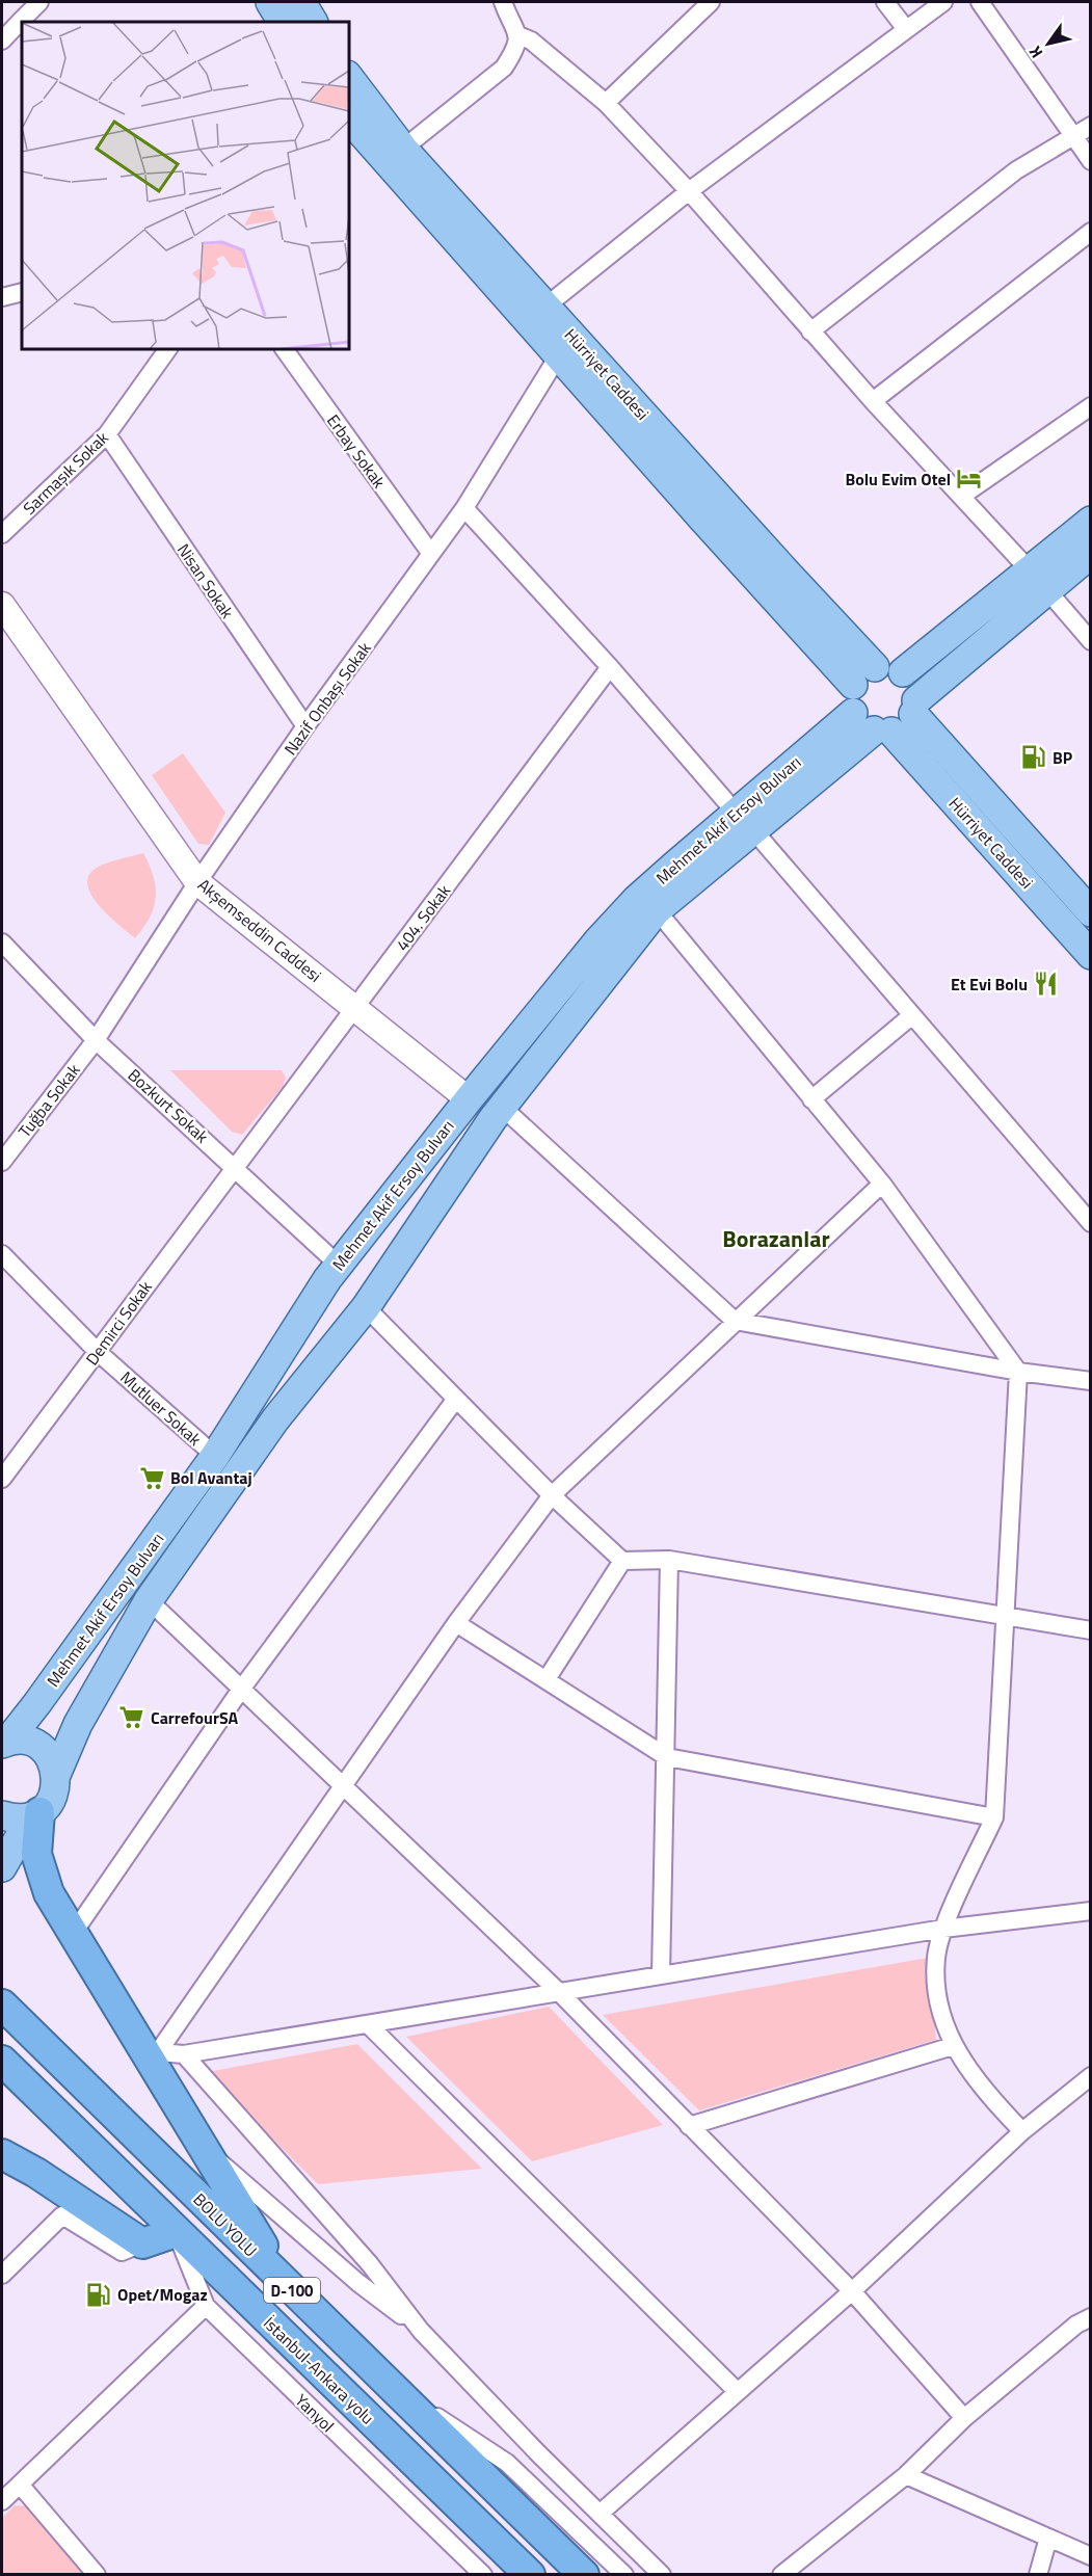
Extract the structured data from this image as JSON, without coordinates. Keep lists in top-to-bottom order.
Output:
{
  "streets": {
    "highway": ["BOLU YOLU", "D-100", "İstanbul-Ankara yolu"],
    "main road": ["Hürriyet Caddesi", "Mehmet Akif Ersoy Bulvarı", "Akşemseddin Caddesi"],
    "street": [
      "Erbay Sokak",
      "Sarmaşık Sokak",
      "Nisan Sokak",
      "Nazif Onbaşı Sokak",
      "404. Sokak",
      "Tuğba Sokak",
      "Bozkurt Sokak",
      "Demirci Sokak",
      "Mutluer Sokak",
      "Yanyol"
    ]
  },
  "crossings": [
    ["Hürriyet Caddesi", "Nazif Onbaşı Sokak"],
    ["Hürriyet Caddesi", "Mehmet Akif Ersoy Bulvarı"],
    ["Erbay Sokak", "Nazif Onbaşı Sokak"],
    ["Sarmaşık Sokak", "Nisan Sokak"],
    ["Nisan Sokak", "Nazif Onbaşı Sokak"],
    ["Nazif Onbaşı Sokak", "Akşemseddin Caddesi"],
    ["Nazif Onbaşı Sokak", "Tuğba Sokak"],
    ["Nazif Onbaşı Sokak", "Bozkurt Sokak"],
    ["Mehmet Akif Ersoy Bulvarı", "Akşemseddin Caddesi"],
    ["Mehmet Akif Ersoy Bulvarı", "Bozkurt Sokak"],
    ["Mehmet Akif Ersoy Bulvarı", "Mutluer Sokak"],
    ["404. Sokak", "Akşemseddin Caddesi"],
    ["404. Sokak", "Bozkurt Sokak"],
    ["404. Sokak", "Demirci Sokak"],
    ["Tuğba Sokak", "Bozkurt Sokak"],
    ["Bozkurt Sokak", "Demirci Sokak"],
    ["Demirci Sokak", "Mutluer Sokak"],
    ["İstanbul-Ankara yolu", "Yanyol"]
  ],
  "districts": ["Borazanlar"],
  "places": {
    "hotel": ["Bolu Evim Otel"],
    "fuel station": ["BP", "Opet/Mogaz"],
    "restaurant": ["Et Evi Bolu"],
    "supermarket": ["Bol Avantaj", "CarrefourSA"]
  },
  "north": "bottom left"
}
